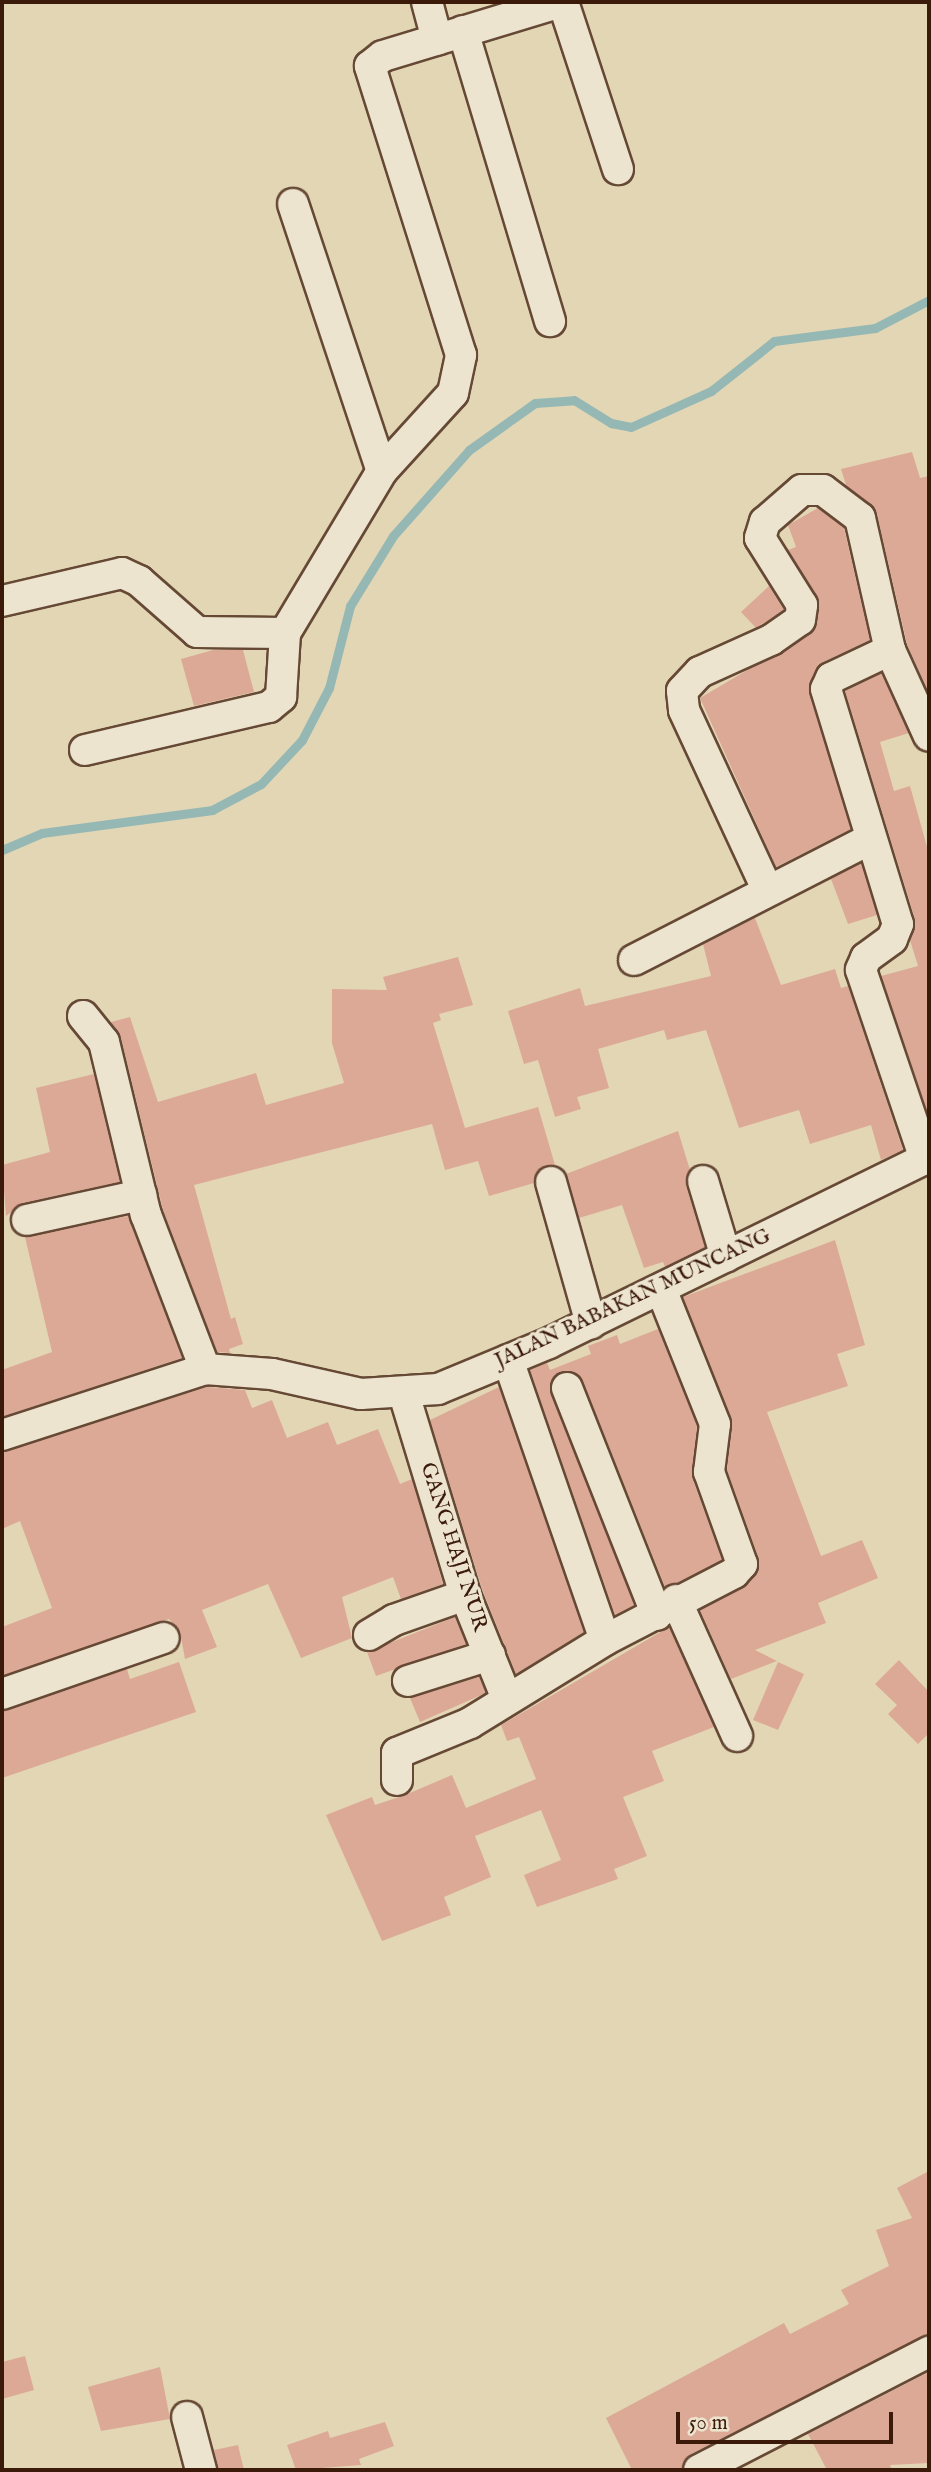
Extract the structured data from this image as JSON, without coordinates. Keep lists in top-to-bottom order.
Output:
{
  "streets": {
    "street": ["JALAN BABAKAN MUNCANG", "GANG HAJI NUR"]
  },
  "crossings": [
    ["JALAN BABAKAN MUNCANG", "GANG HAJI NUR"]
  ],
  "scale_bar": "50 m"
}
